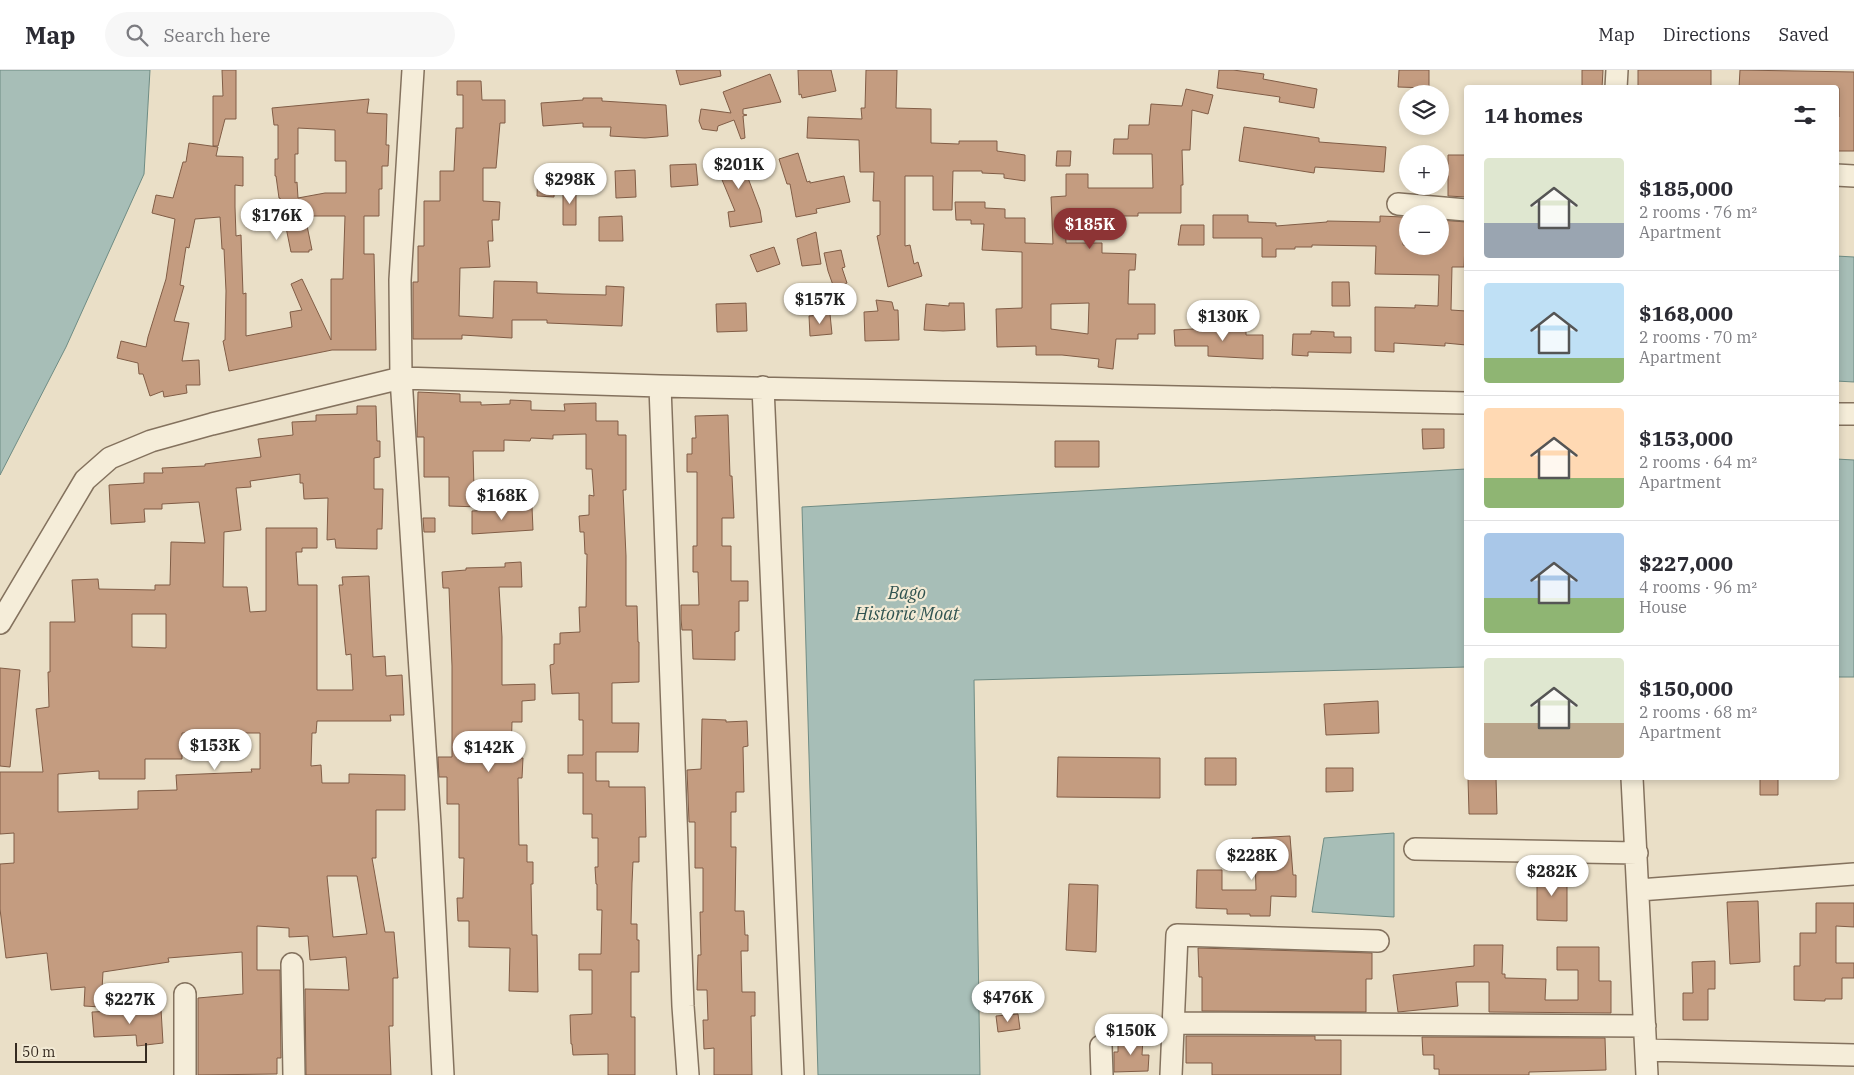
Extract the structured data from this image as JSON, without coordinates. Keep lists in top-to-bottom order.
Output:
{
  "water": ["Bago Historic Moat"],
  "scale_bar": "50 m",
  "page": {
    "header": "Map",
    "search": "Search here",
    "nav": ["Map", "Directions", "Saved"],
    "map_buttons": ["+", "−"],
    "heading": "14 homes",
    "list": [
      {
        "name": "$185,000",
        "note": "2 rooms · 76 m² · Apartment"
      },
      {
        "name": "$168,000",
        "note": "2 rooms · 70 m² · Apartment"
      },
      {
        "name": "$153,000",
        "note": "2 rooms · 64 m² · Apartment"
      },
      {
        "name": "$227,000",
        "note": "4 rooms · 96 m² · House"
      },
      {
        "name": "$150,000",
        "note": "2 rooms · 68 m² · Apartment"
      }
    ],
    "price": [
      "$201K",
      "$298K",
      "$176K",
      "$185K",
      "$157K",
      "$130K",
      "$168K",
      "$153K",
      "$142K",
      "$228K",
      "$282K",
      "$476K",
      "$227K",
      "$150K"
    ],
    "scale": "50 m"
  }
}
